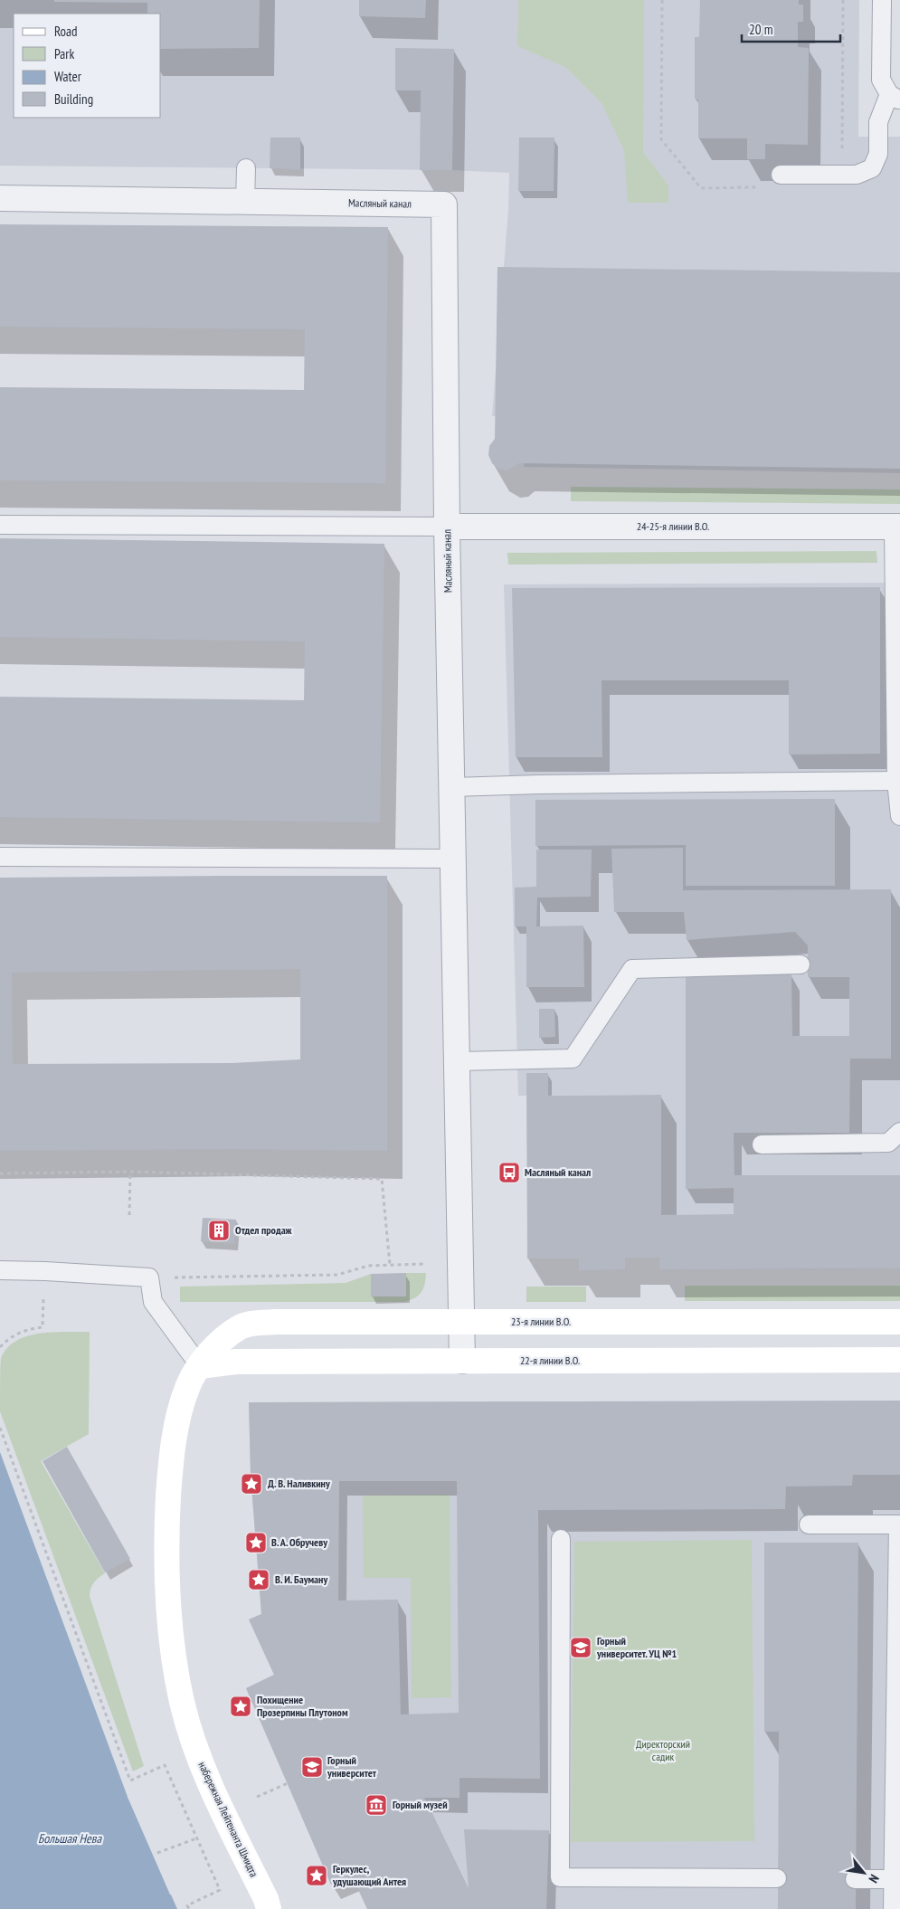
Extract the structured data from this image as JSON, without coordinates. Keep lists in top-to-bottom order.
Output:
{
  "streets": {
    "street": [
      "Масляный канал",
      "24-25-я линии В.О.",
      "23-я линии В.О.",
      "22-я линии В.О.",
      "набережная Лейтенанта Шмидта"
    ]
  },
  "crossings": [
    ["Масляный канал", "24-25-я линии В.О."],
    ["Масляный канал", "23-я линии В.О."],
    ["Масляный канал", "22-я линии В.О."],
    ["23-я линии В.О.", "22-я линии В.О."],
    ["23-я линии В.О.", "набережная Лейтенанта Шмидта"],
    ["22-я линии В.О.", "набережная Лейтенанта Шмидта"]
  ],
  "water": ["Большая Нева"],
  "parks": ["Директорский садик"],
  "places": {
    "bus stop": ["Масляный канал"],
    "building": ["Отдел продаж"],
    "place": [
      "Д. В. Наливкину",
      "В. А. Обручеву",
      "В. И. Бауману",
      "Похищение Прозерпины Плутоном",
      "Геркулес, удушающий Антея"
    ],
    "school or university": ["Горный университет. УЦ №1", "Горный университет"],
    "museum": ["Горный музей"]
  },
  "legend": [
    "Road",
    "Park",
    "Water",
    "Building"
  ],
  "scale_bar": "20 m",
  "north": "bottom right"
}
